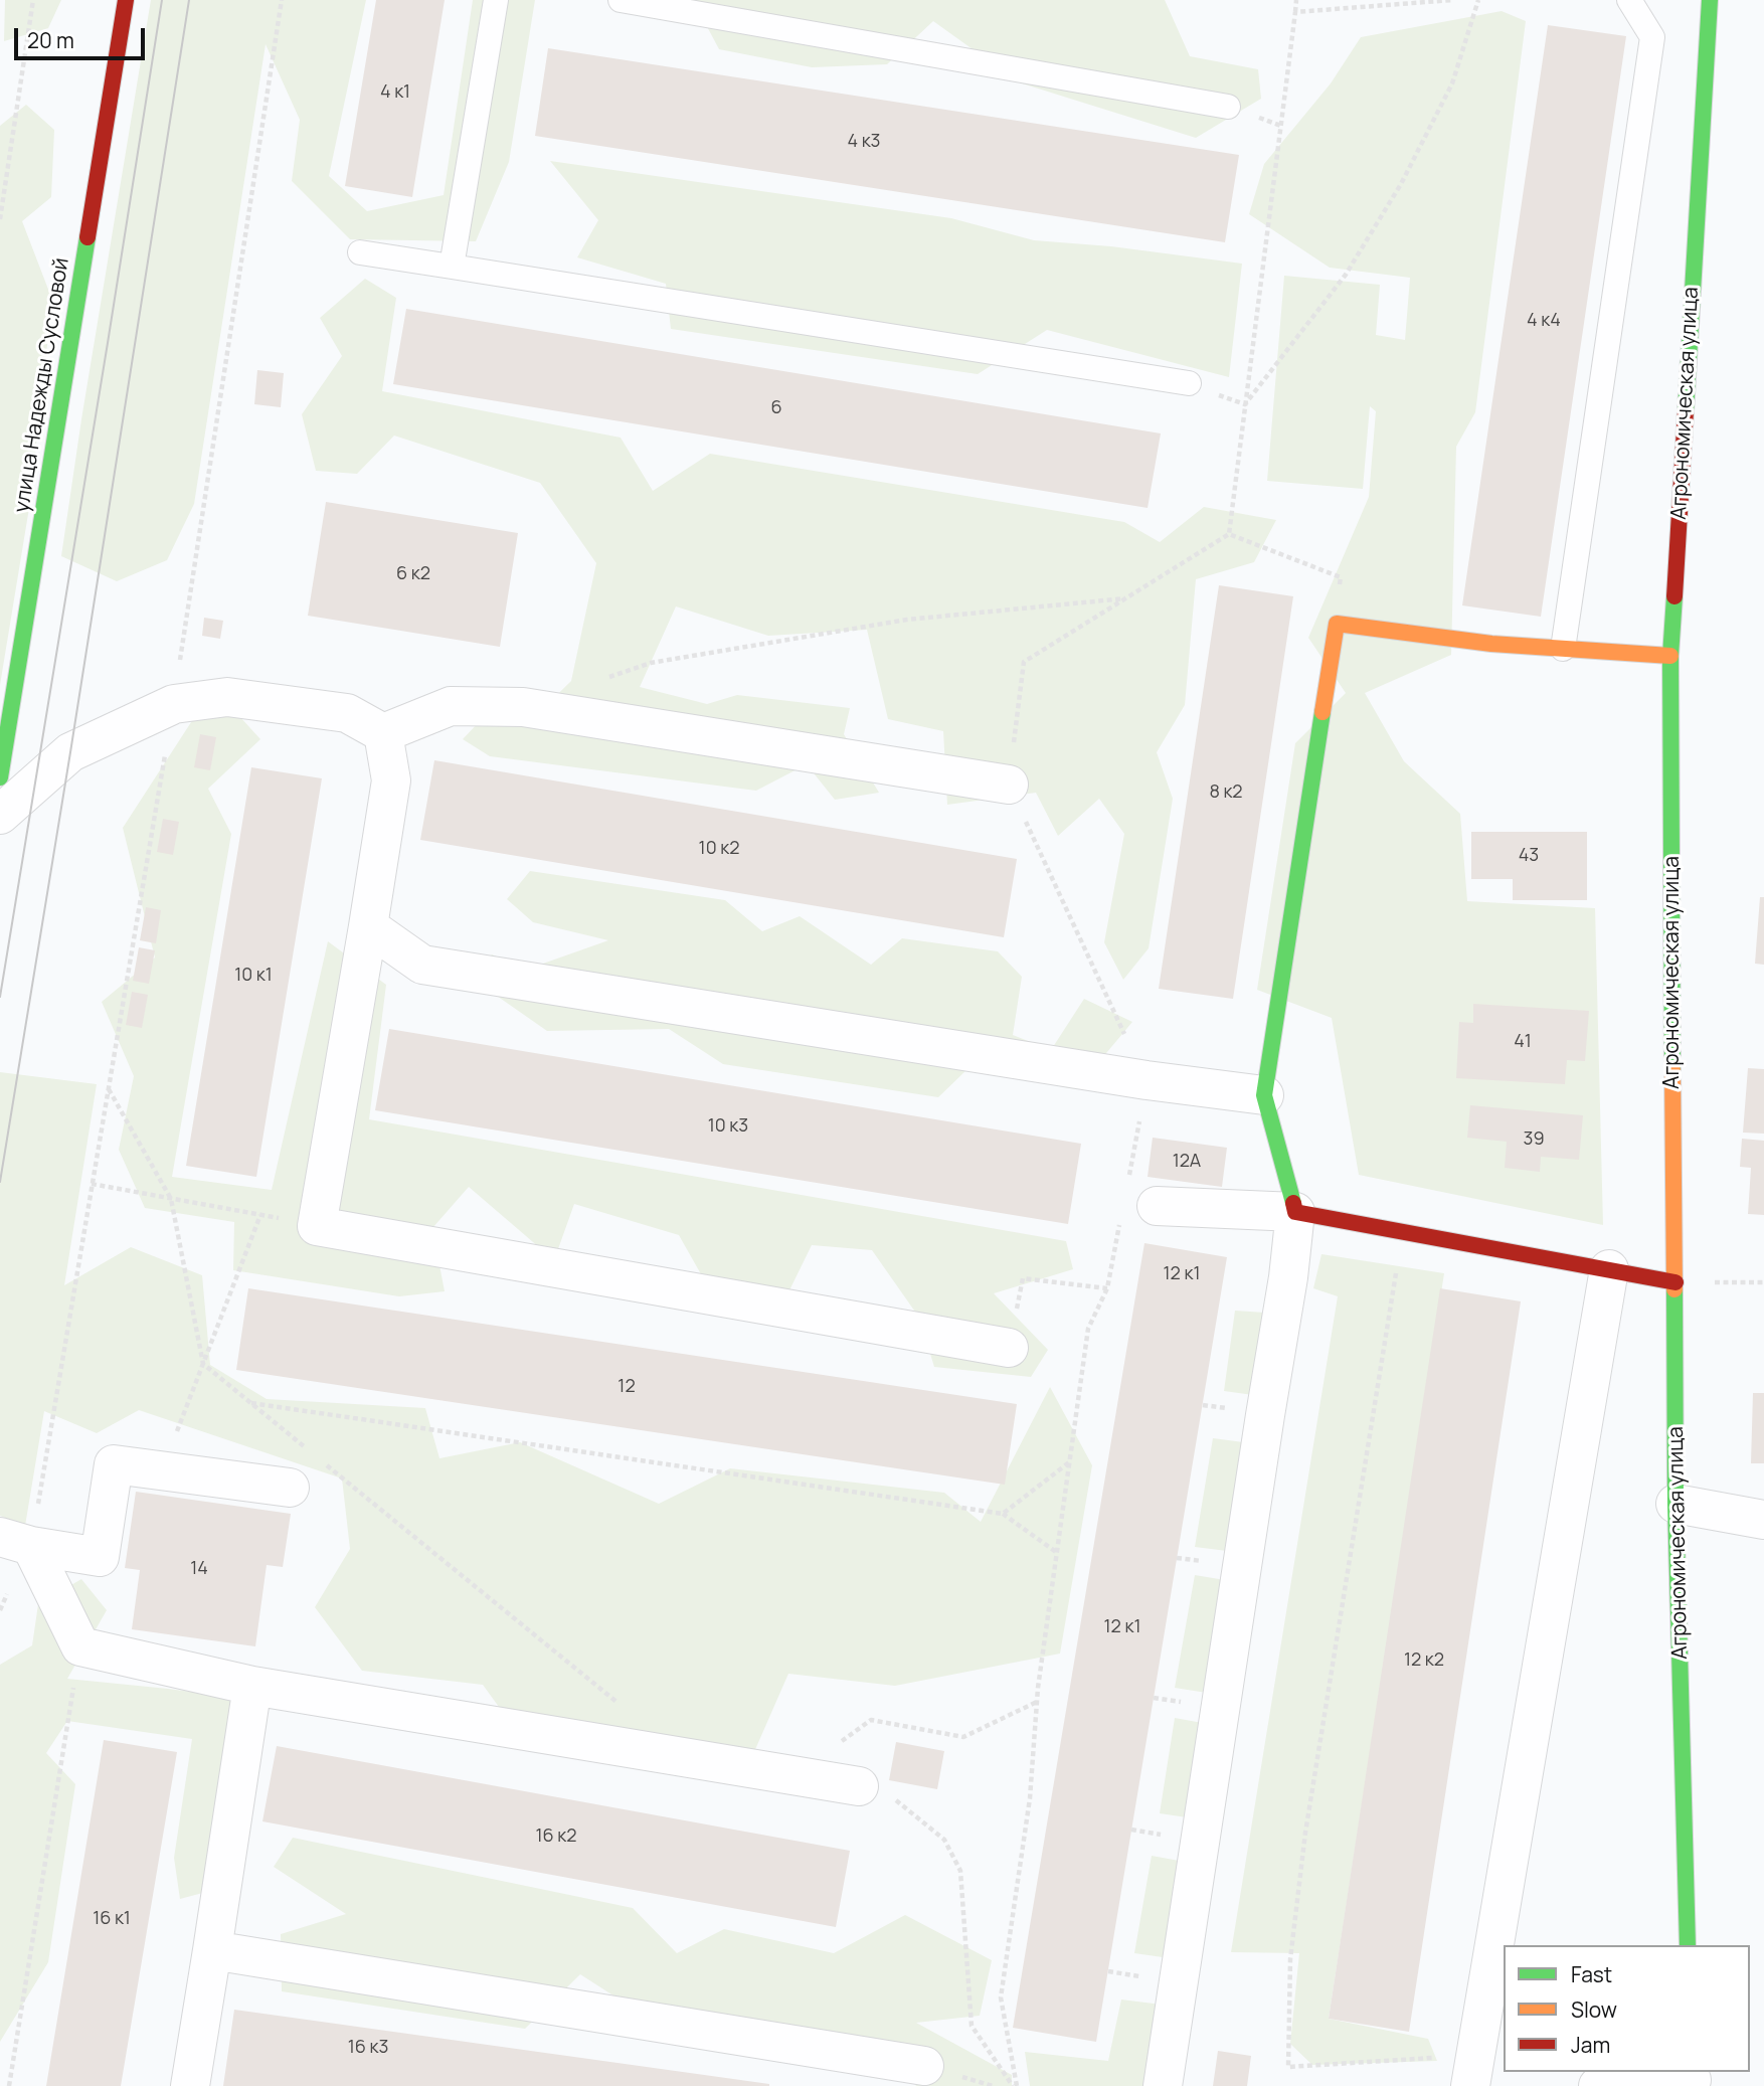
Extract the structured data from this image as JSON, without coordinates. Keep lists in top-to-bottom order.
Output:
{
  "streets": {
    "street": ["улица Надежды Сусловой", "Агрономическая улица"]
  },
  "house_numbers": [
    "4 к1",
    "4 к3",
    "4 к4",
    "6",
    "6 к2",
    "8 к2",
    "10 к2",
    "43",
    "10 к1",
    "41",
    "10 к3",
    "39",
    "12А",
    "12 к1",
    "12",
    "14",
    "12 к1",
    "12 к2",
    "16 к2",
    "16 к1",
    "16 к3"
  ],
  "legend": ["Fast", "Slow", "Jam"],
  "scale_bar": "20 m"
}
